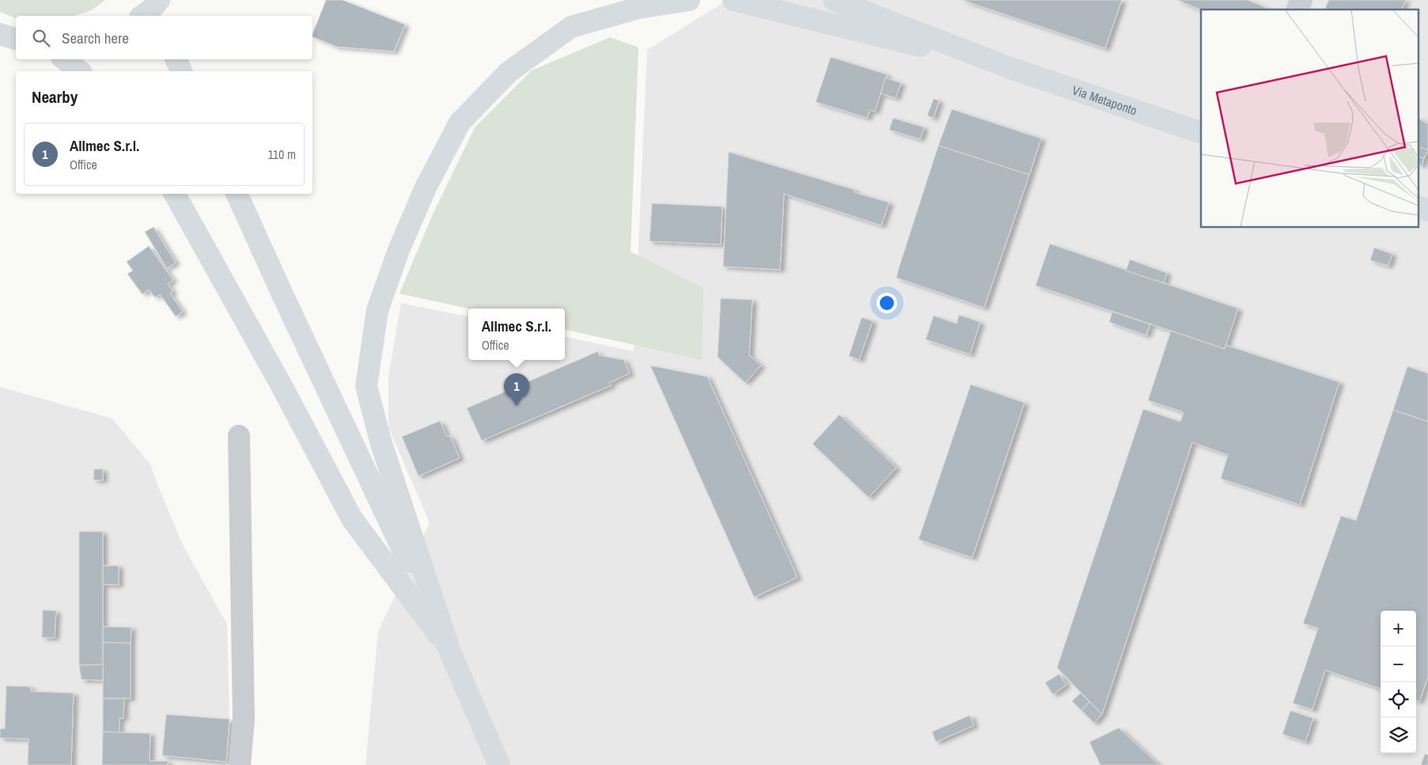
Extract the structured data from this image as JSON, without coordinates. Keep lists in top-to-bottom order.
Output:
{
  "streets": {
    "main road": ["Via Metaponto"]
  },
  "page": {
    "search": "Search here",
    "heading": "Nearby",
    "list": [
      {
        "mark": "1",
        "name": "Allmec S.r.l.",
        "note": "Office",
        "value": "110 m"
      }
    ],
    "popup": ["Allmec S.r.l.", "Office"],
    "pins": "1",
    "map_buttons": ["+", "−"]
  }
}
